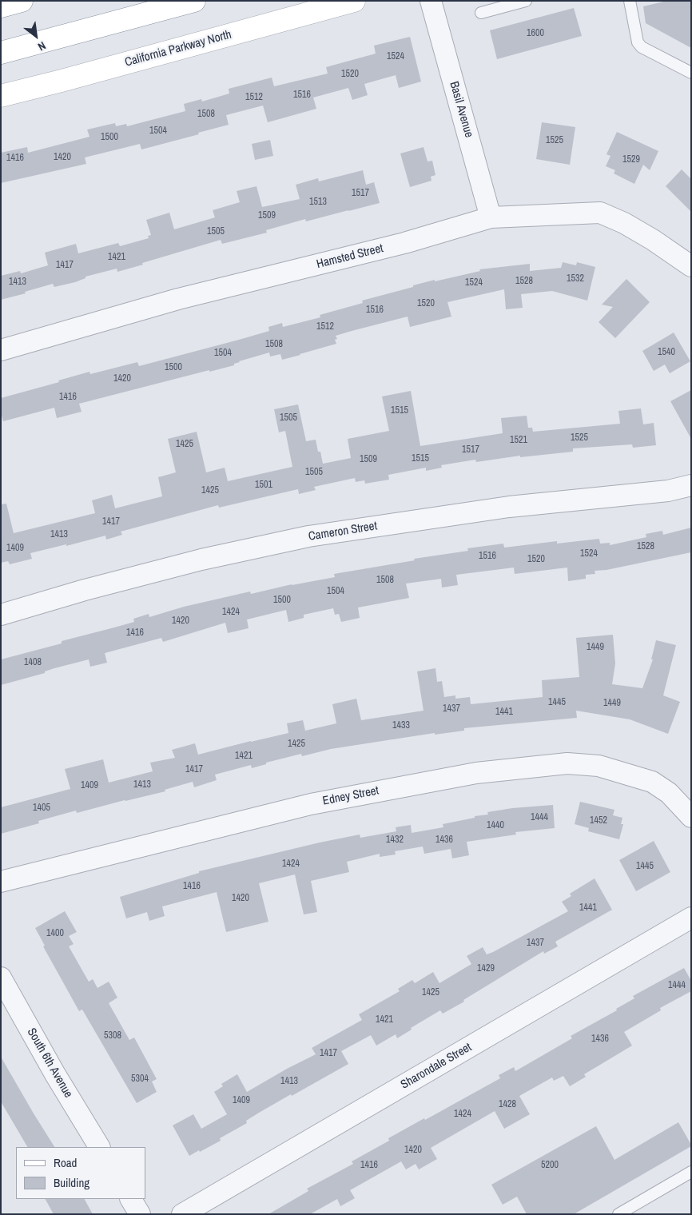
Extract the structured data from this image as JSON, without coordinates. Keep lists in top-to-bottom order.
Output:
{
  "streets": {
    "main road": ["California Parkway North"],
    "street": [
      "Basil Avenue",
      "Hamsted Street",
      "Cameron Street",
      "Edney Street",
      "South 6th Avenue",
      "Sharondale Street"
    ]
  },
  "crossings": [
    ["Basil Avenue", "Hamsted Street"]
  ],
  "house_numbers": [
    "1600",
    "1524",
    "1520",
    "1516",
    "1512",
    "1508",
    "1504",
    "1500",
    "1525",
    "1420",
    "1416",
    "1529",
    "1517",
    "1513",
    "1509",
    "1505",
    "1421",
    "1417",
    "1532",
    "1528",
    "1413",
    "1524",
    "1520",
    "1516",
    "1512",
    "1508",
    "1540",
    "1504",
    "1500",
    "1420",
    "1416",
    "1515",
    "1505",
    "1525",
    "1521",
    "1425",
    "1517",
    "1515",
    "1509",
    "1505",
    "1501",
    "1425",
    "1417",
    "1413",
    "1528",
    "1409",
    "1524",
    "1516",
    "1520",
    "1508",
    "1504",
    "1500",
    "1424",
    "1420",
    "1416",
    "1449",
    "1408",
    "1445",
    "1449",
    "1437",
    "1441",
    "1433",
    "1425",
    "1421",
    "1417",
    "1413",
    "1409",
    "1405",
    "1444",
    "1452",
    "1440",
    "1432",
    "1436",
    "1424",
    "1445",
    "1416",
    "1420",
    "1441",
    "1400",
    "1437",
    "1429",
    "1444",
    "1425",
    "1421",
    "5308",
    "1436",
    "1417",
    "5304",
    "1413",
    "1409",
    "1428",
    "1424",
    "1420",
    "1416",
    "5200"
  ],
  "legend": ["Road", "Building"],
  "north": "bottom right"
}
